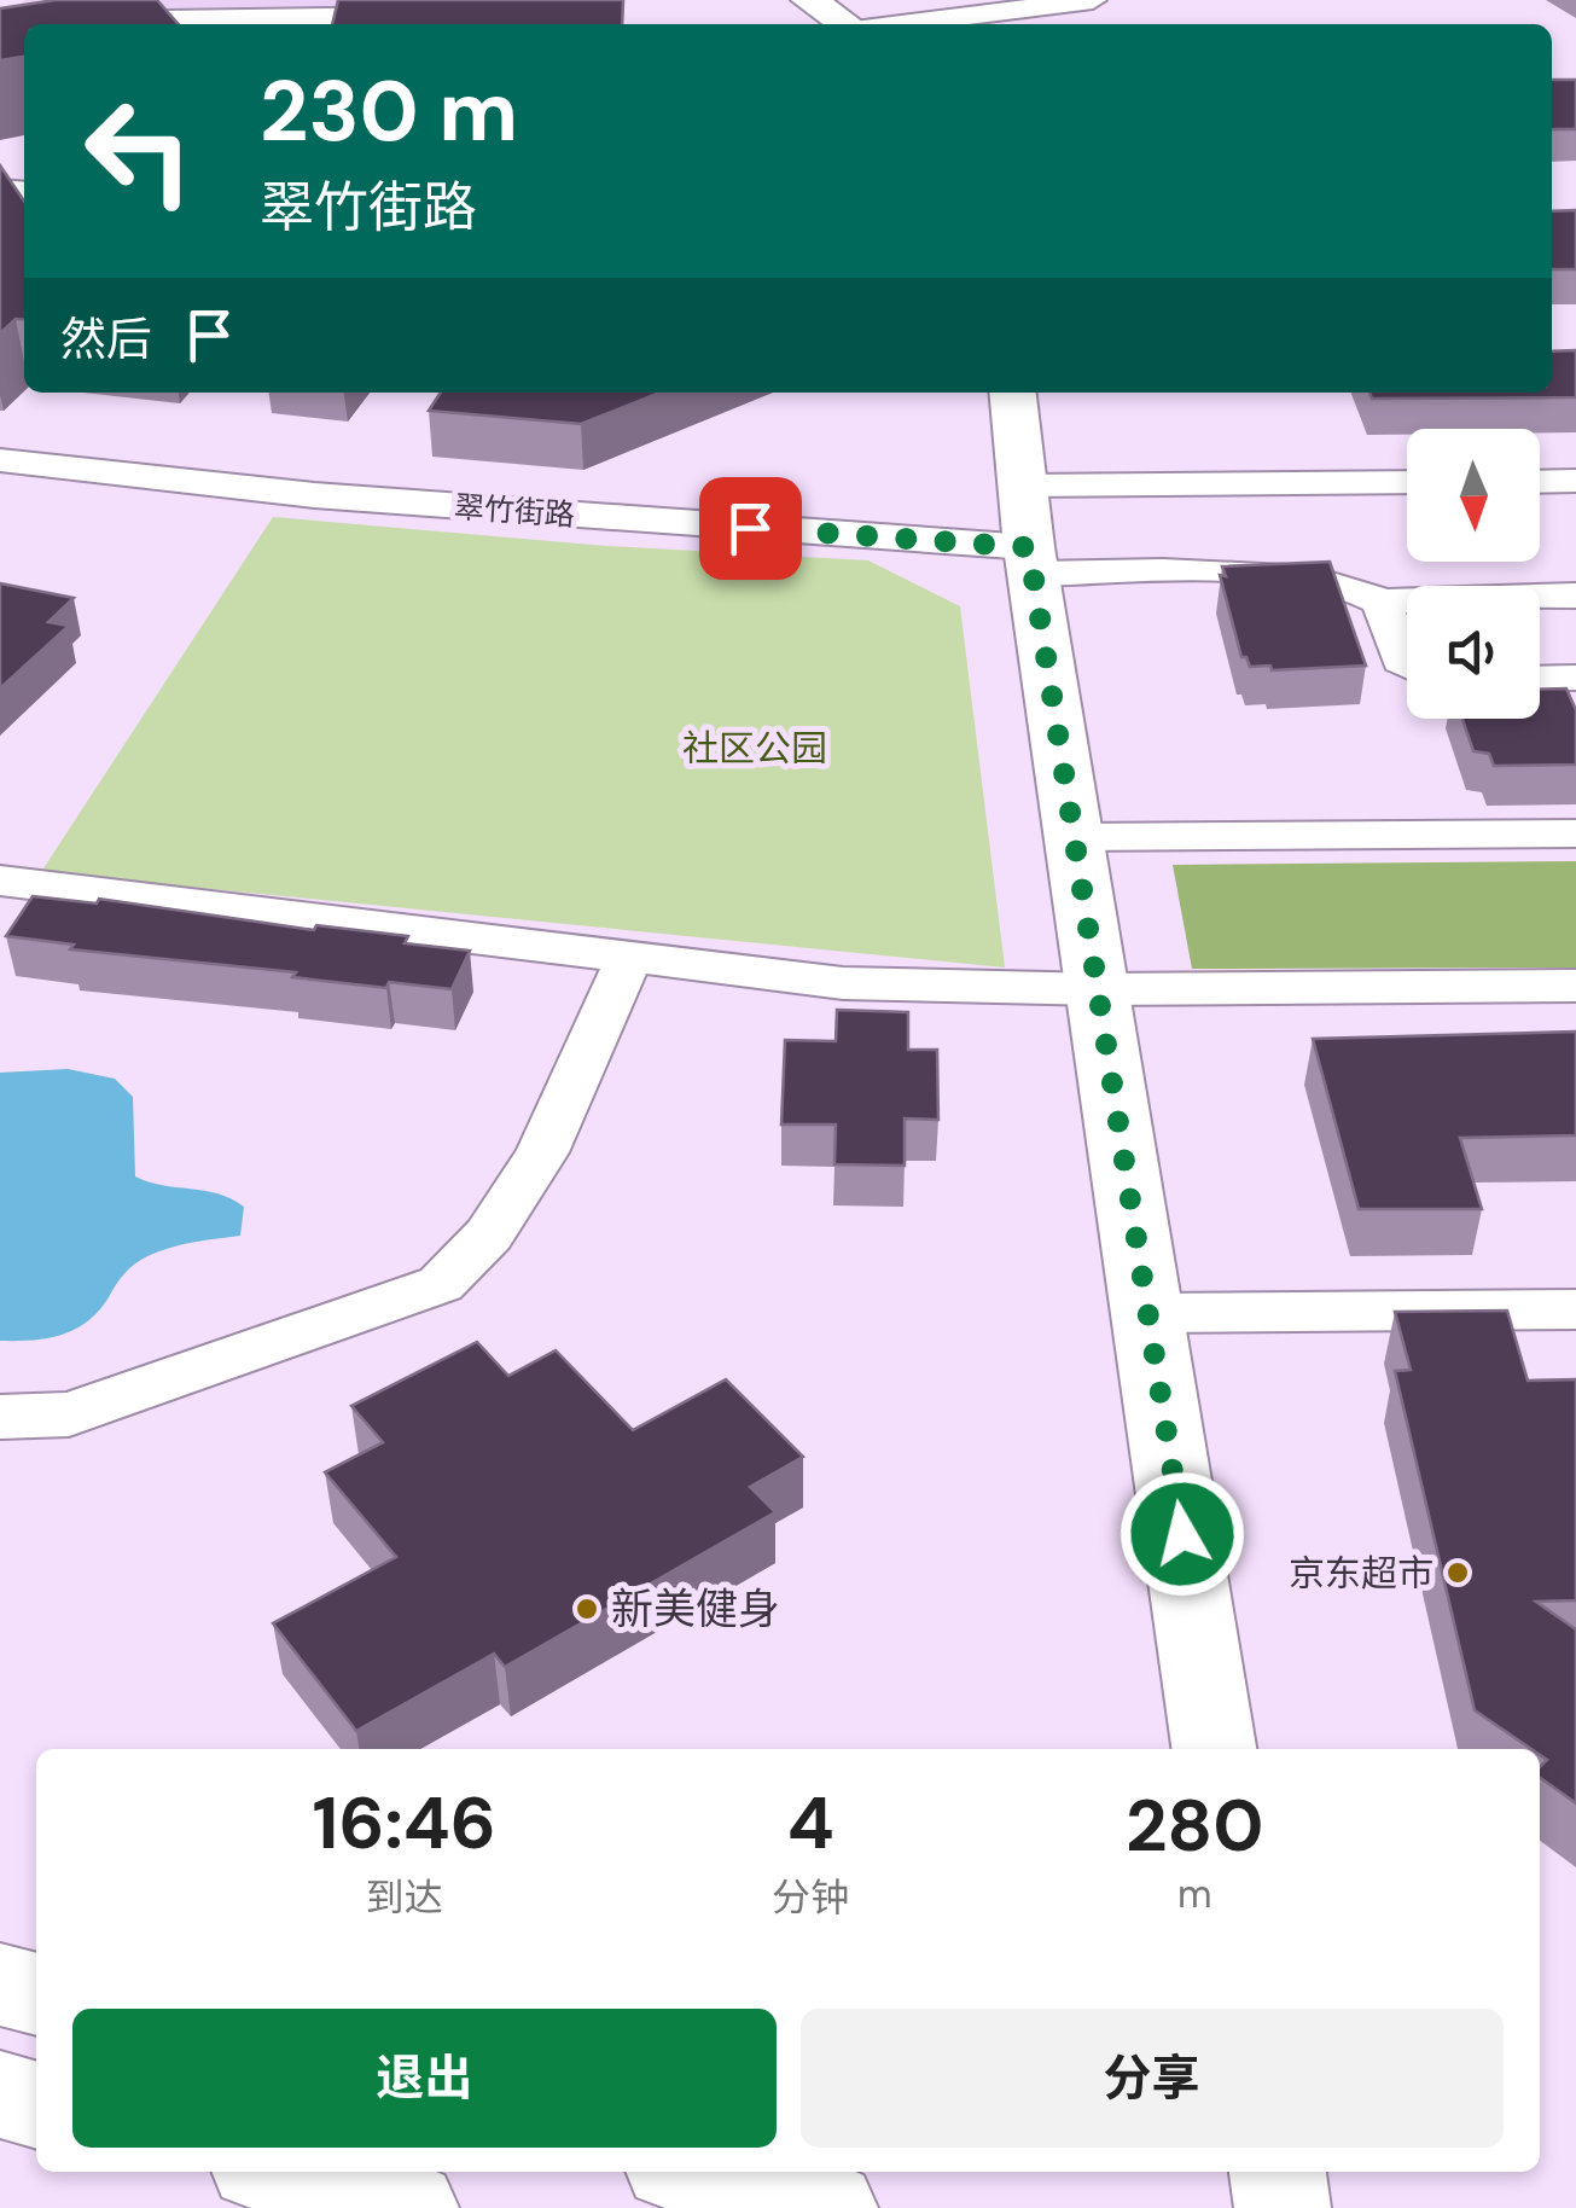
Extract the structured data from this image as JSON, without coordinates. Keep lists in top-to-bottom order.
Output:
{
  "streets": {
    "street": ["翠竹街路"]
  },
  "parks": ["社区公园"],
  "places": ["京东超市", "新美健身"],
  "north": "bottom",
  "page": {
    "turn": ["230 m", "翠竹街路"],
    "then": "然后",
    "eta": [
      "16:46",
      "到达",
      "4",
      "分钟",
      "280",
      "m"
    ],
    "buttons": ["退出", "分享"]
  }
}
